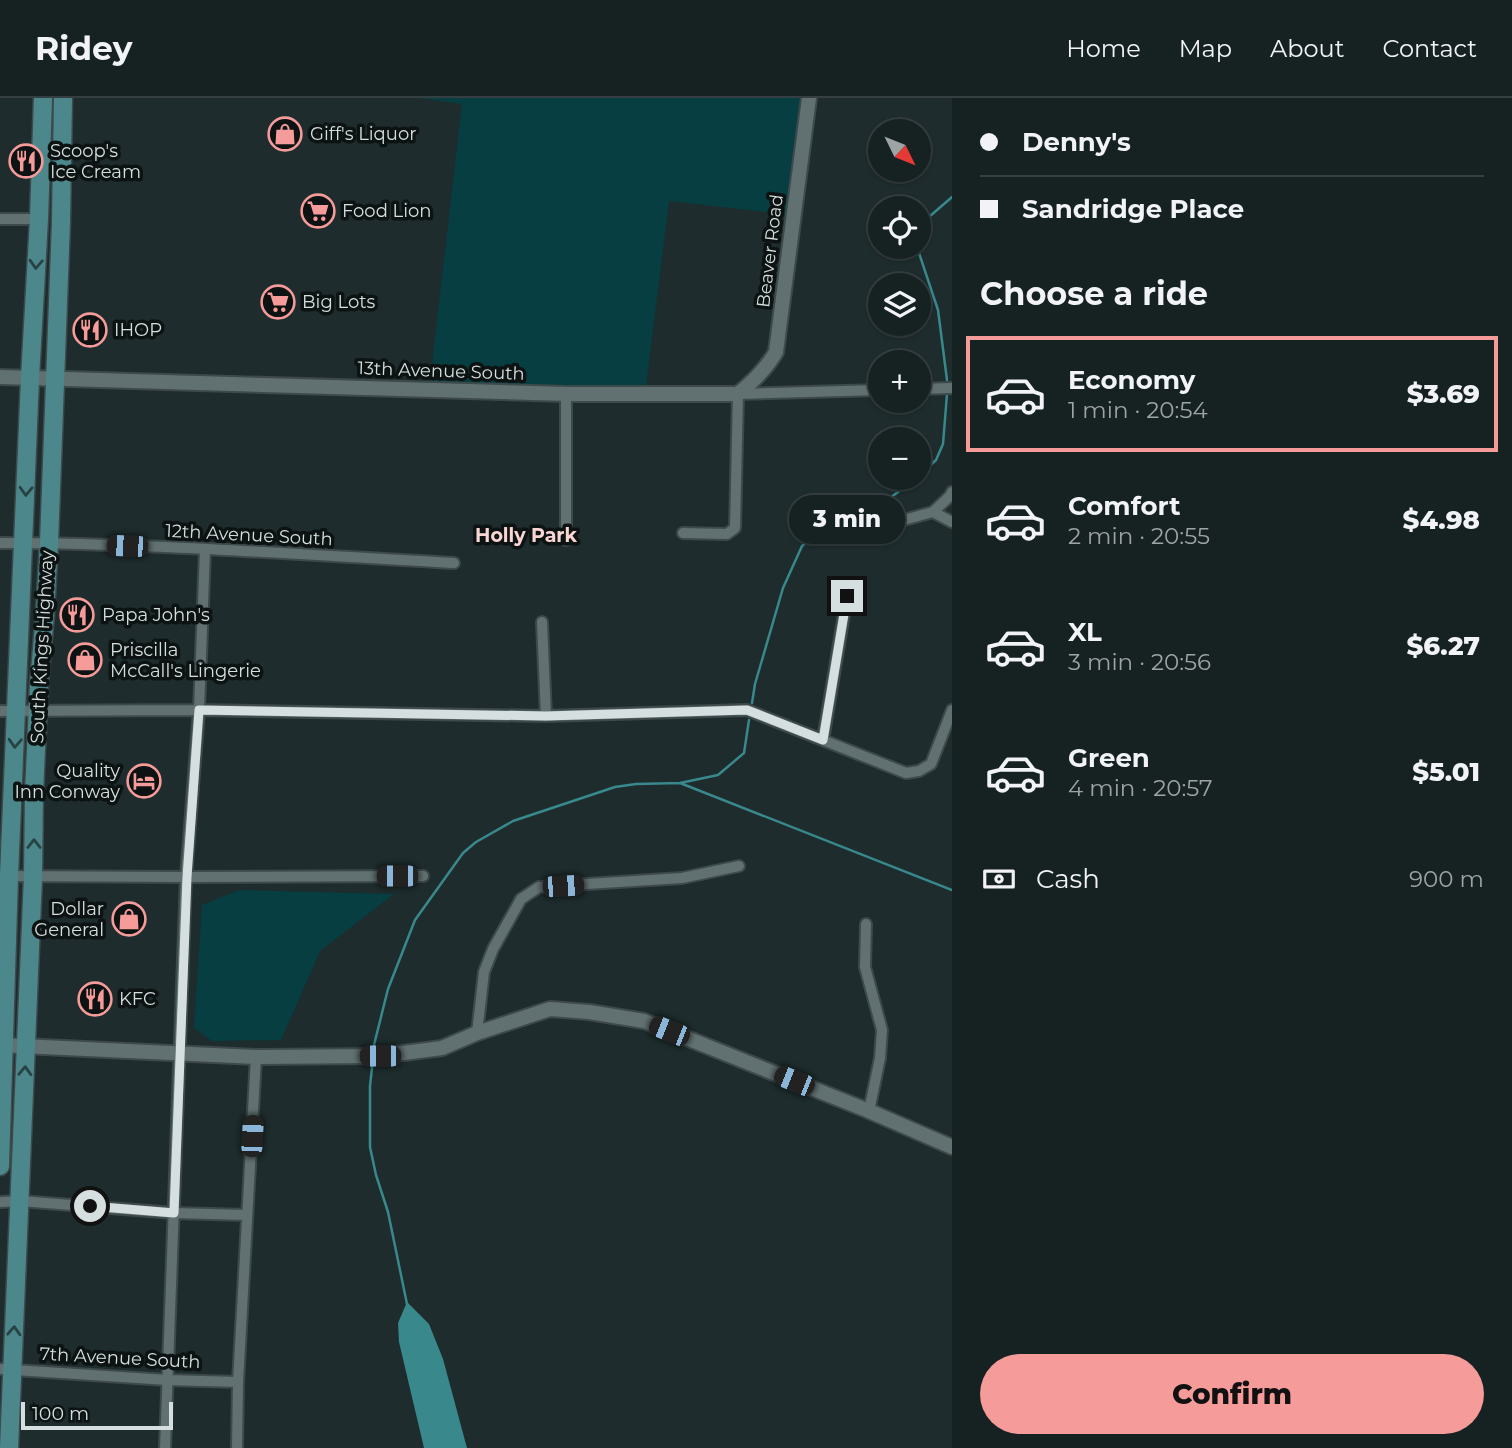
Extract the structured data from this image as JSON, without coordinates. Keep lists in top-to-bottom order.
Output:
{
  "streets": {
    "main road": ["South Kings Highway"],
    "street": [
      "Beaver Road",
      "13th Avenue South",
      "12th Avenue South",
      "7th Avenue South"
    ]
  },
  "crossings": [
    ["Beaver Road", "13th Avenue South"],
    ["13th Avenue South", "South Kings Highway"],
    ["12th Avenue South", "South Kings Highway"],
    ["South Kings Highway", "7th Avenue South"]
  ],
  "districts": ["Holly Park"],
  "places": {
    "shop": ["Giff's Liquor", "Priscilla McCall's Lingerie", "Dollar General"],
    "restaurant": [
      "Scoop's Ice Cream",
      "IHOP",
      "Papa John's",
      "KFC"
    ],
    "supermarket": ["Food Lion", "Big Lots"],
    "hotel": ["Quality Inn Conway"]
  },
  "scale_bar": "100 m",
  "north": "bottom right",
  "page": {
    "header": "Ridey",
    "nav": [
      "Home",
      "Map",
      "About",
      "Contact"
    ],
    "banner": ["Denny's", "Sandridge Place"],
    "map_buttons": ["+", "−"],
    "heading": "Choose a ride",
    "list": [
      {
        "name": "Economy",
        "note": "1 min · 20:54",
        "value": "$3.69"
      },
      {
        "name": "Comfort",
        "note": "2 min · 20:55",
        "value": "$4.98"
      },
      {
        "name": "XL",
        "note": "3 min · 20:56",
        "value": "$6.27"
      },
      {
        "name": "Green",
        "note": "4 min · 20:57",
        "value": "$5.01"
      }
    ],
    "bubble": "3 min",
    "pay": ["Cash", "900 m"],
    "buttons": "Confirm",
    "scale": "100 m"
  }
}
